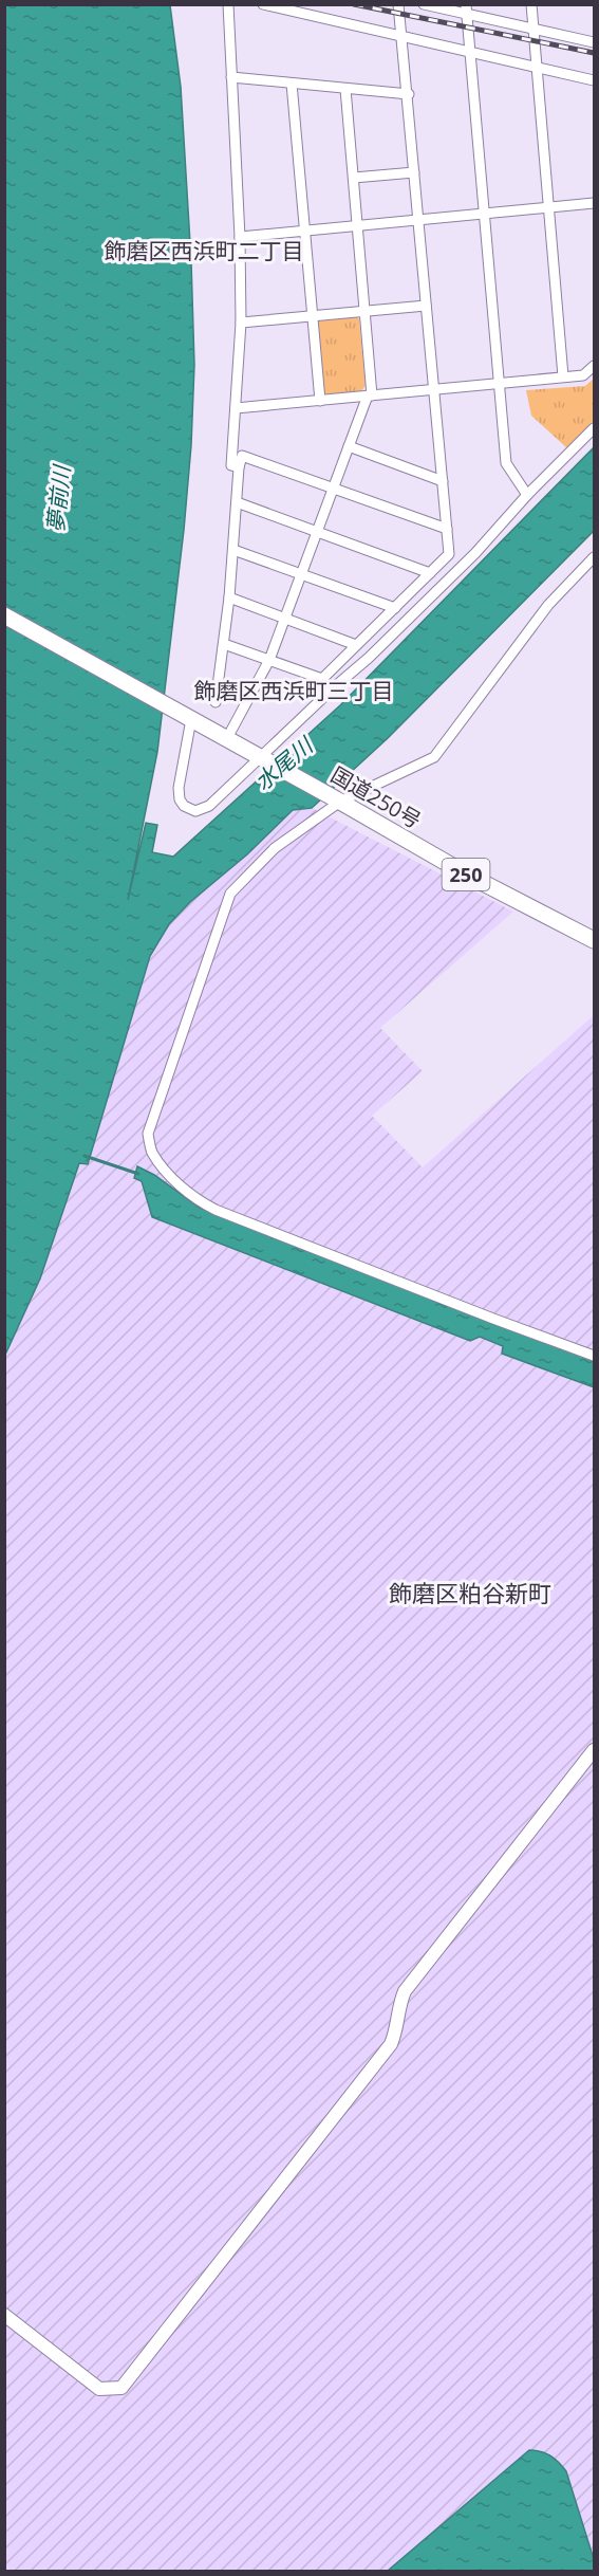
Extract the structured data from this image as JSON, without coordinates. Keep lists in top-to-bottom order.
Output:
{
  "streets": {
    "highway": ["国道250号", "250"]
  },
  "districts": ["飾磨区西浜町二丁目", "飾磨区西浜町三丁目", "飾磨区粕谷新町"],
  "water": ["夢前川", "水尾川"]
}
